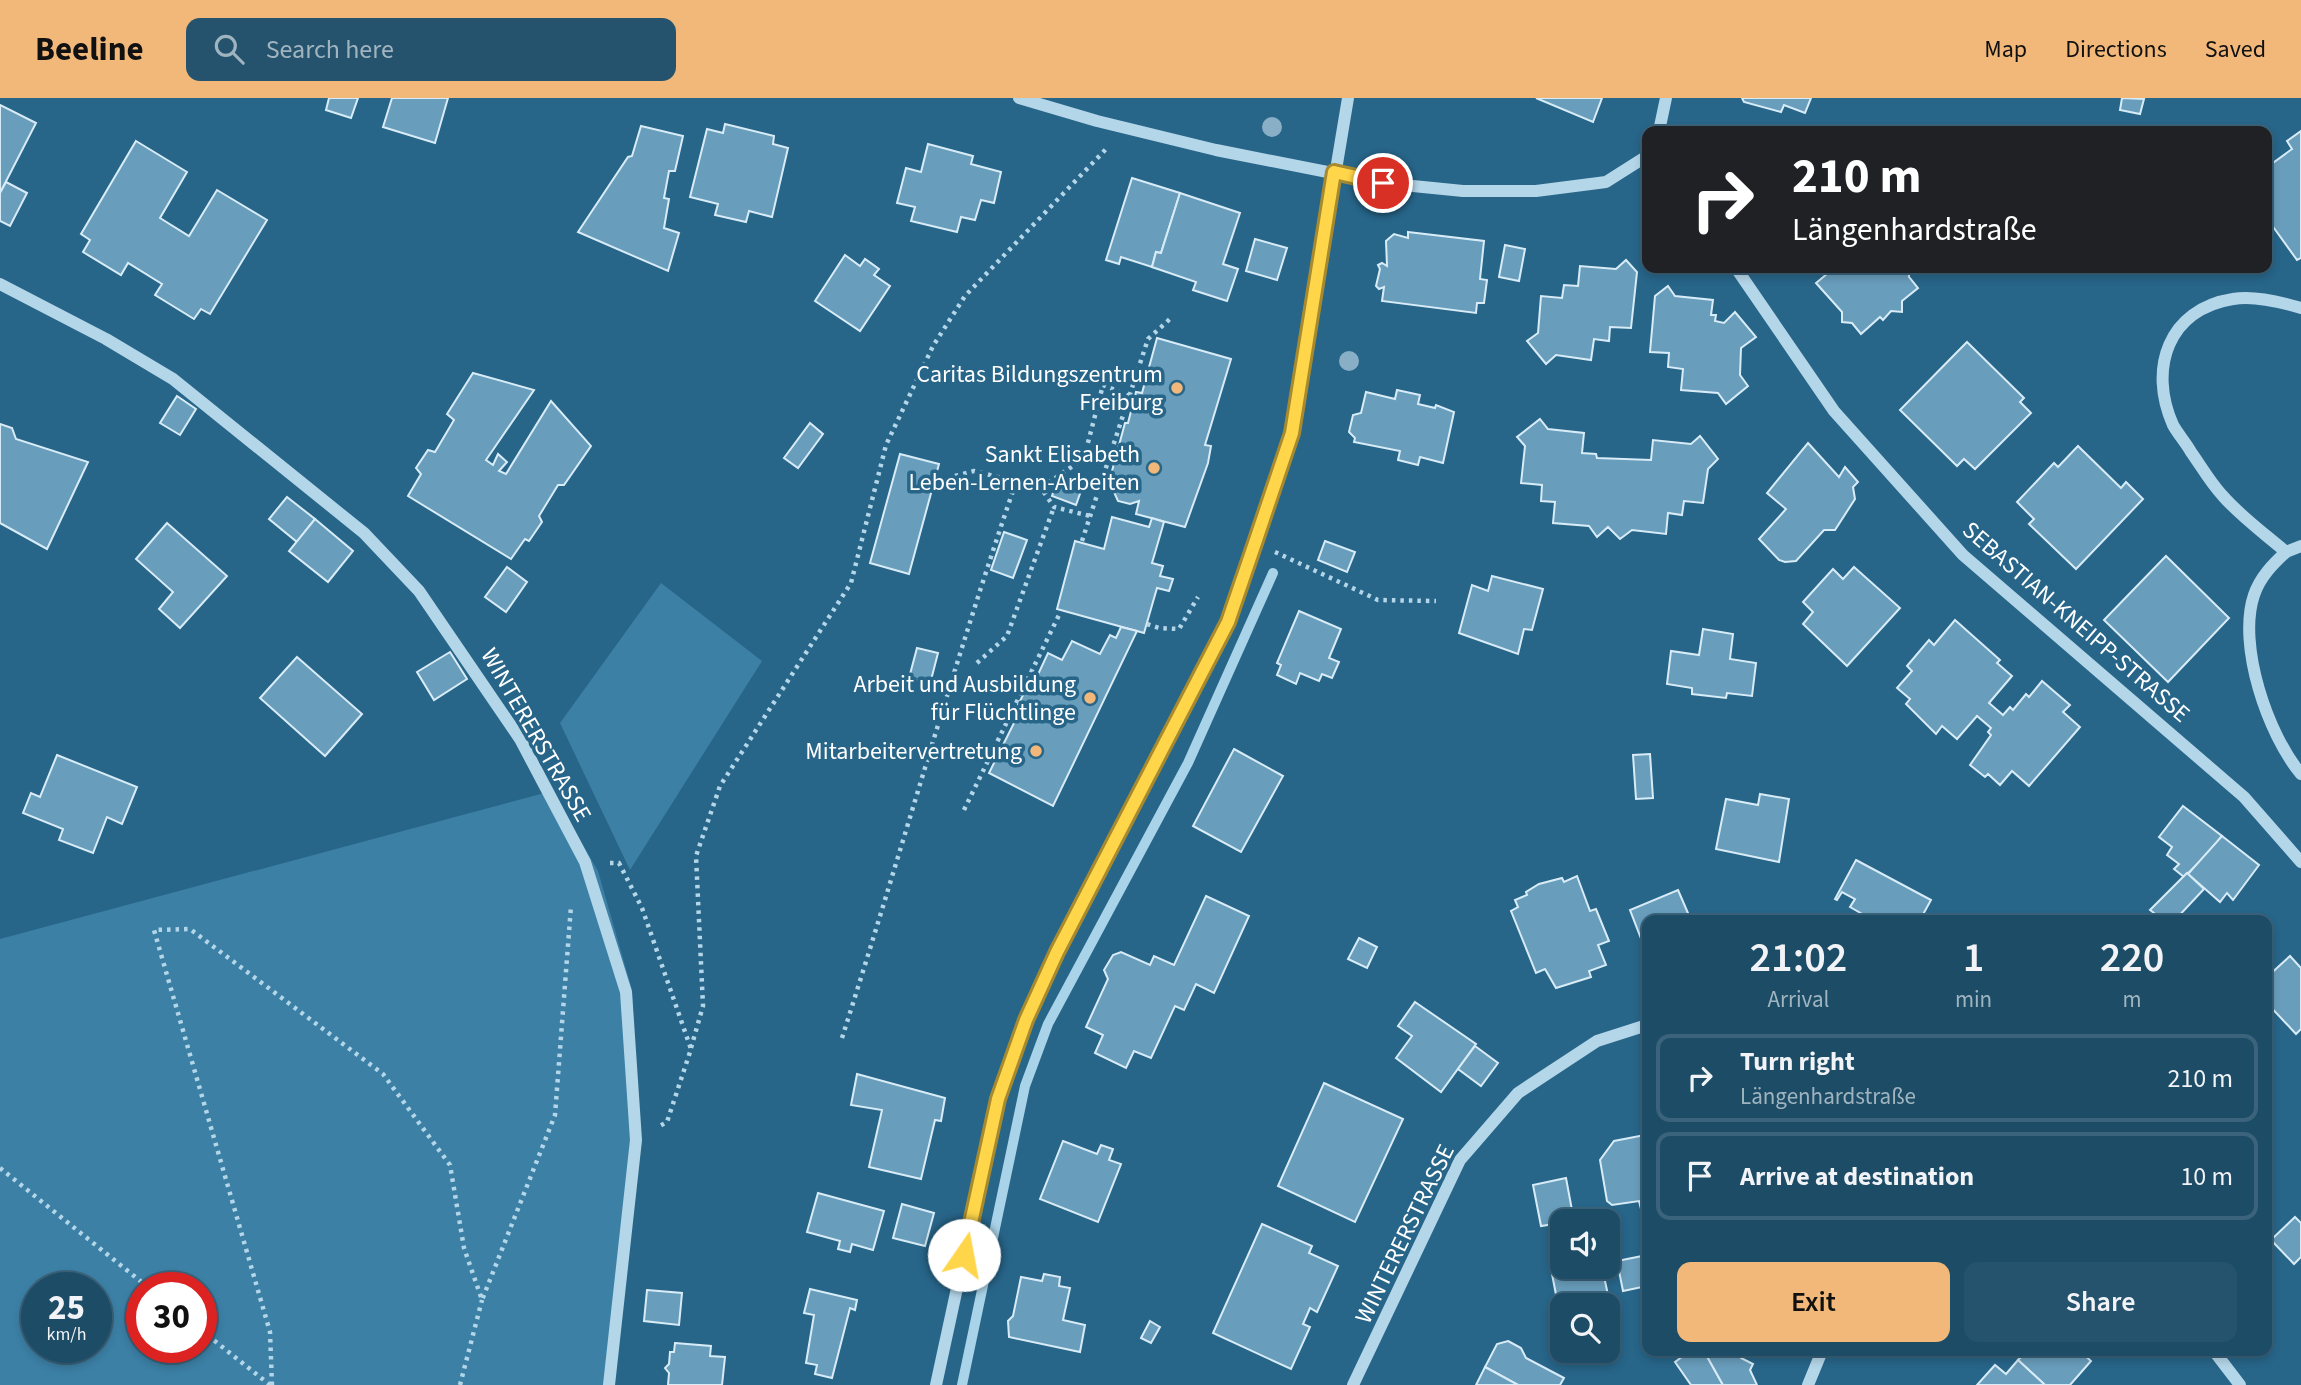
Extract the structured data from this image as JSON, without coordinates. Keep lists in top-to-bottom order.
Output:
{
  "streets": {
    "street": ["SEBASTIAN-KNEIPP-STRASSE", "WINTERERSTRASSE"]
  },
  "places": [
    "Caritas Bildungszentrum Freiburg",
    "Sankt Elisabeth Leben-Lernen-Arbeiten",
    "Arbeit und Ausbildung für Flüchtlinge",
    "Mitarbeitervertretung"
  ],
  "page": {
    "header": "Beeline",
    "search": "Search here",
    "nav": ["Map", "Directions", "Saved"],
    "turn": ["210 m", "Längenhardstraße"],
    "eta": [
      "21:02",
      "Arrival",
      "1",
      "min",
      "220",
      "m"
    ],
    "list": [
      {
        "name": "Turn right",
        "note": "Längenhardstraße",
        "value": "210 m"
      },
      {
        "name": "Arrive at destination",
        "value": "10 m"
      }
    ],
    "buttons": ["Exit", "Share"],
    "speed": "25 km/h",
    "limit": "30"
  }
}
